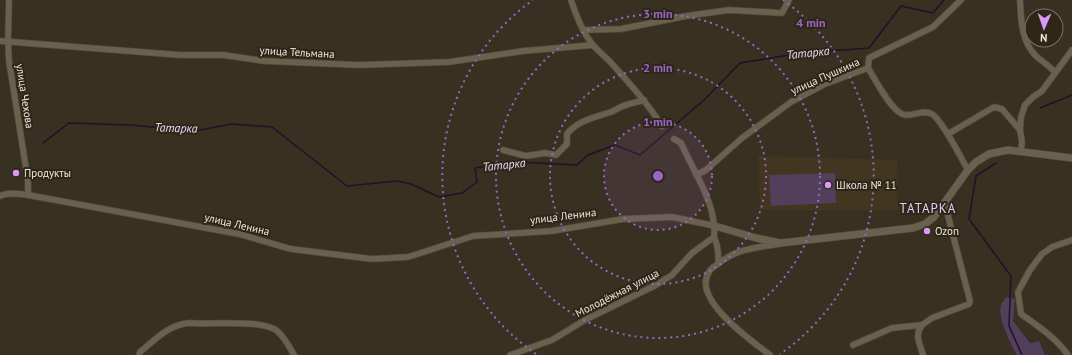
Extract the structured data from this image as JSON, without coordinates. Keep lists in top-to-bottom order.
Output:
{
  "streets": {
    "street": [
      "улица Тельмана",
      "улица Пушкина",
      "улица Чехова",
      "улица Ленина",
      "Молодёжная улица"
    ]
  },
  "crossings": [
    ["улица Тельмана", "улица Чехова"],
    ["улица Чехова", "улица Ленина"]
  ],
  "districts": ["ТАТАРКА"],
  "water": ["Татарка"],
  "places": ["Продукты", "Школа № 11", "Ozon"],
  "north": "bottom",
  "rings": [
    "3 min",
    "4 min",
    "2 min",
    "1 min"
  ]
}
